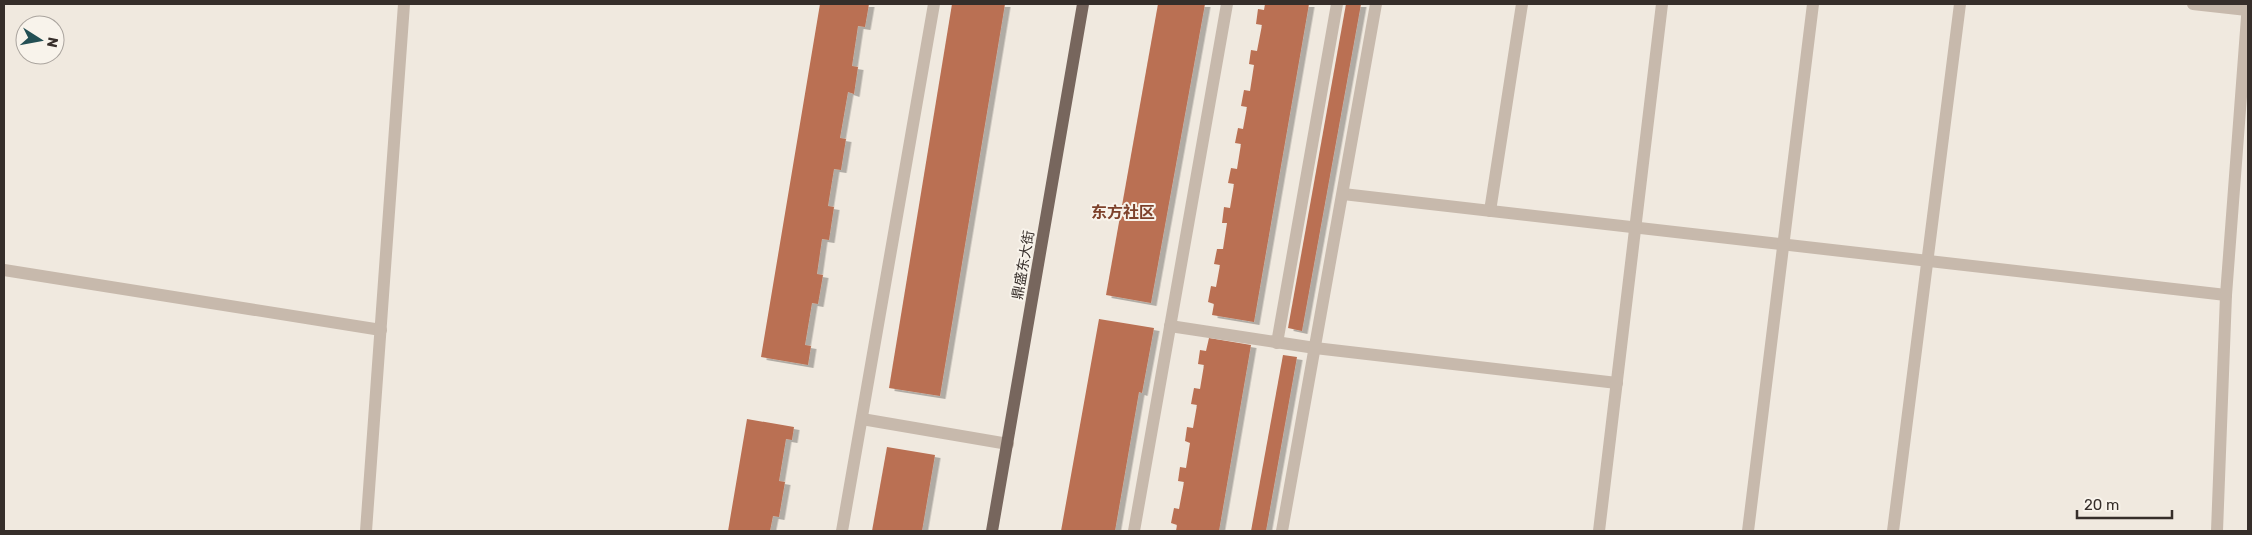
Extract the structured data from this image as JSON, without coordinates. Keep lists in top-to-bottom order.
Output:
{
  "streets": {
    "main road": ["鼎盛东大街"]
  },
  "districts": ["东方社区"],
  "scale_bar": "20 m",
  "north": "right"
}
